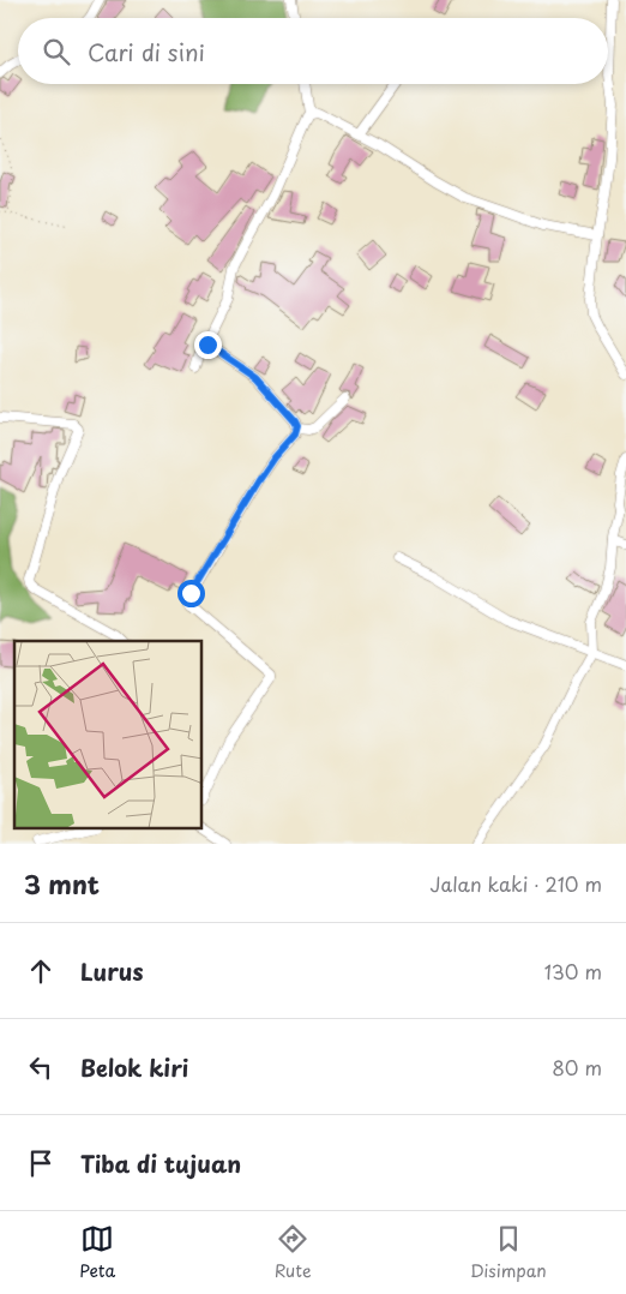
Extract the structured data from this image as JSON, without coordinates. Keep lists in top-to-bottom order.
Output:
{
  "page": {
    "search": "Cari di sini",
    "heading": ["3 mnt", "Jalan kaki · 210 m"],
    "list": [
      ["Lurus", "130 m"],
      ["Belok kiri", "80 m"],
      "Tiba di tujuan"
    ],
    "nav": ["Peta", "Rute", "Disimpan"]
  }
}
